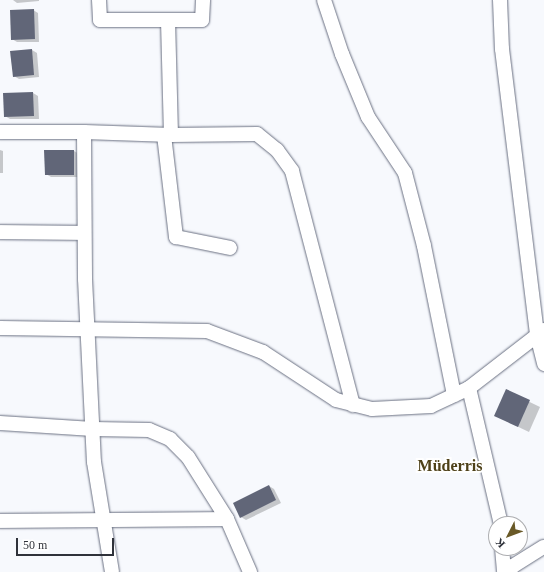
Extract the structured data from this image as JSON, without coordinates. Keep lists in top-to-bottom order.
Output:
{
  "districts": ["Müderris"],
  "scale_bar": "50 m",
  "north": "bottom left"
}
